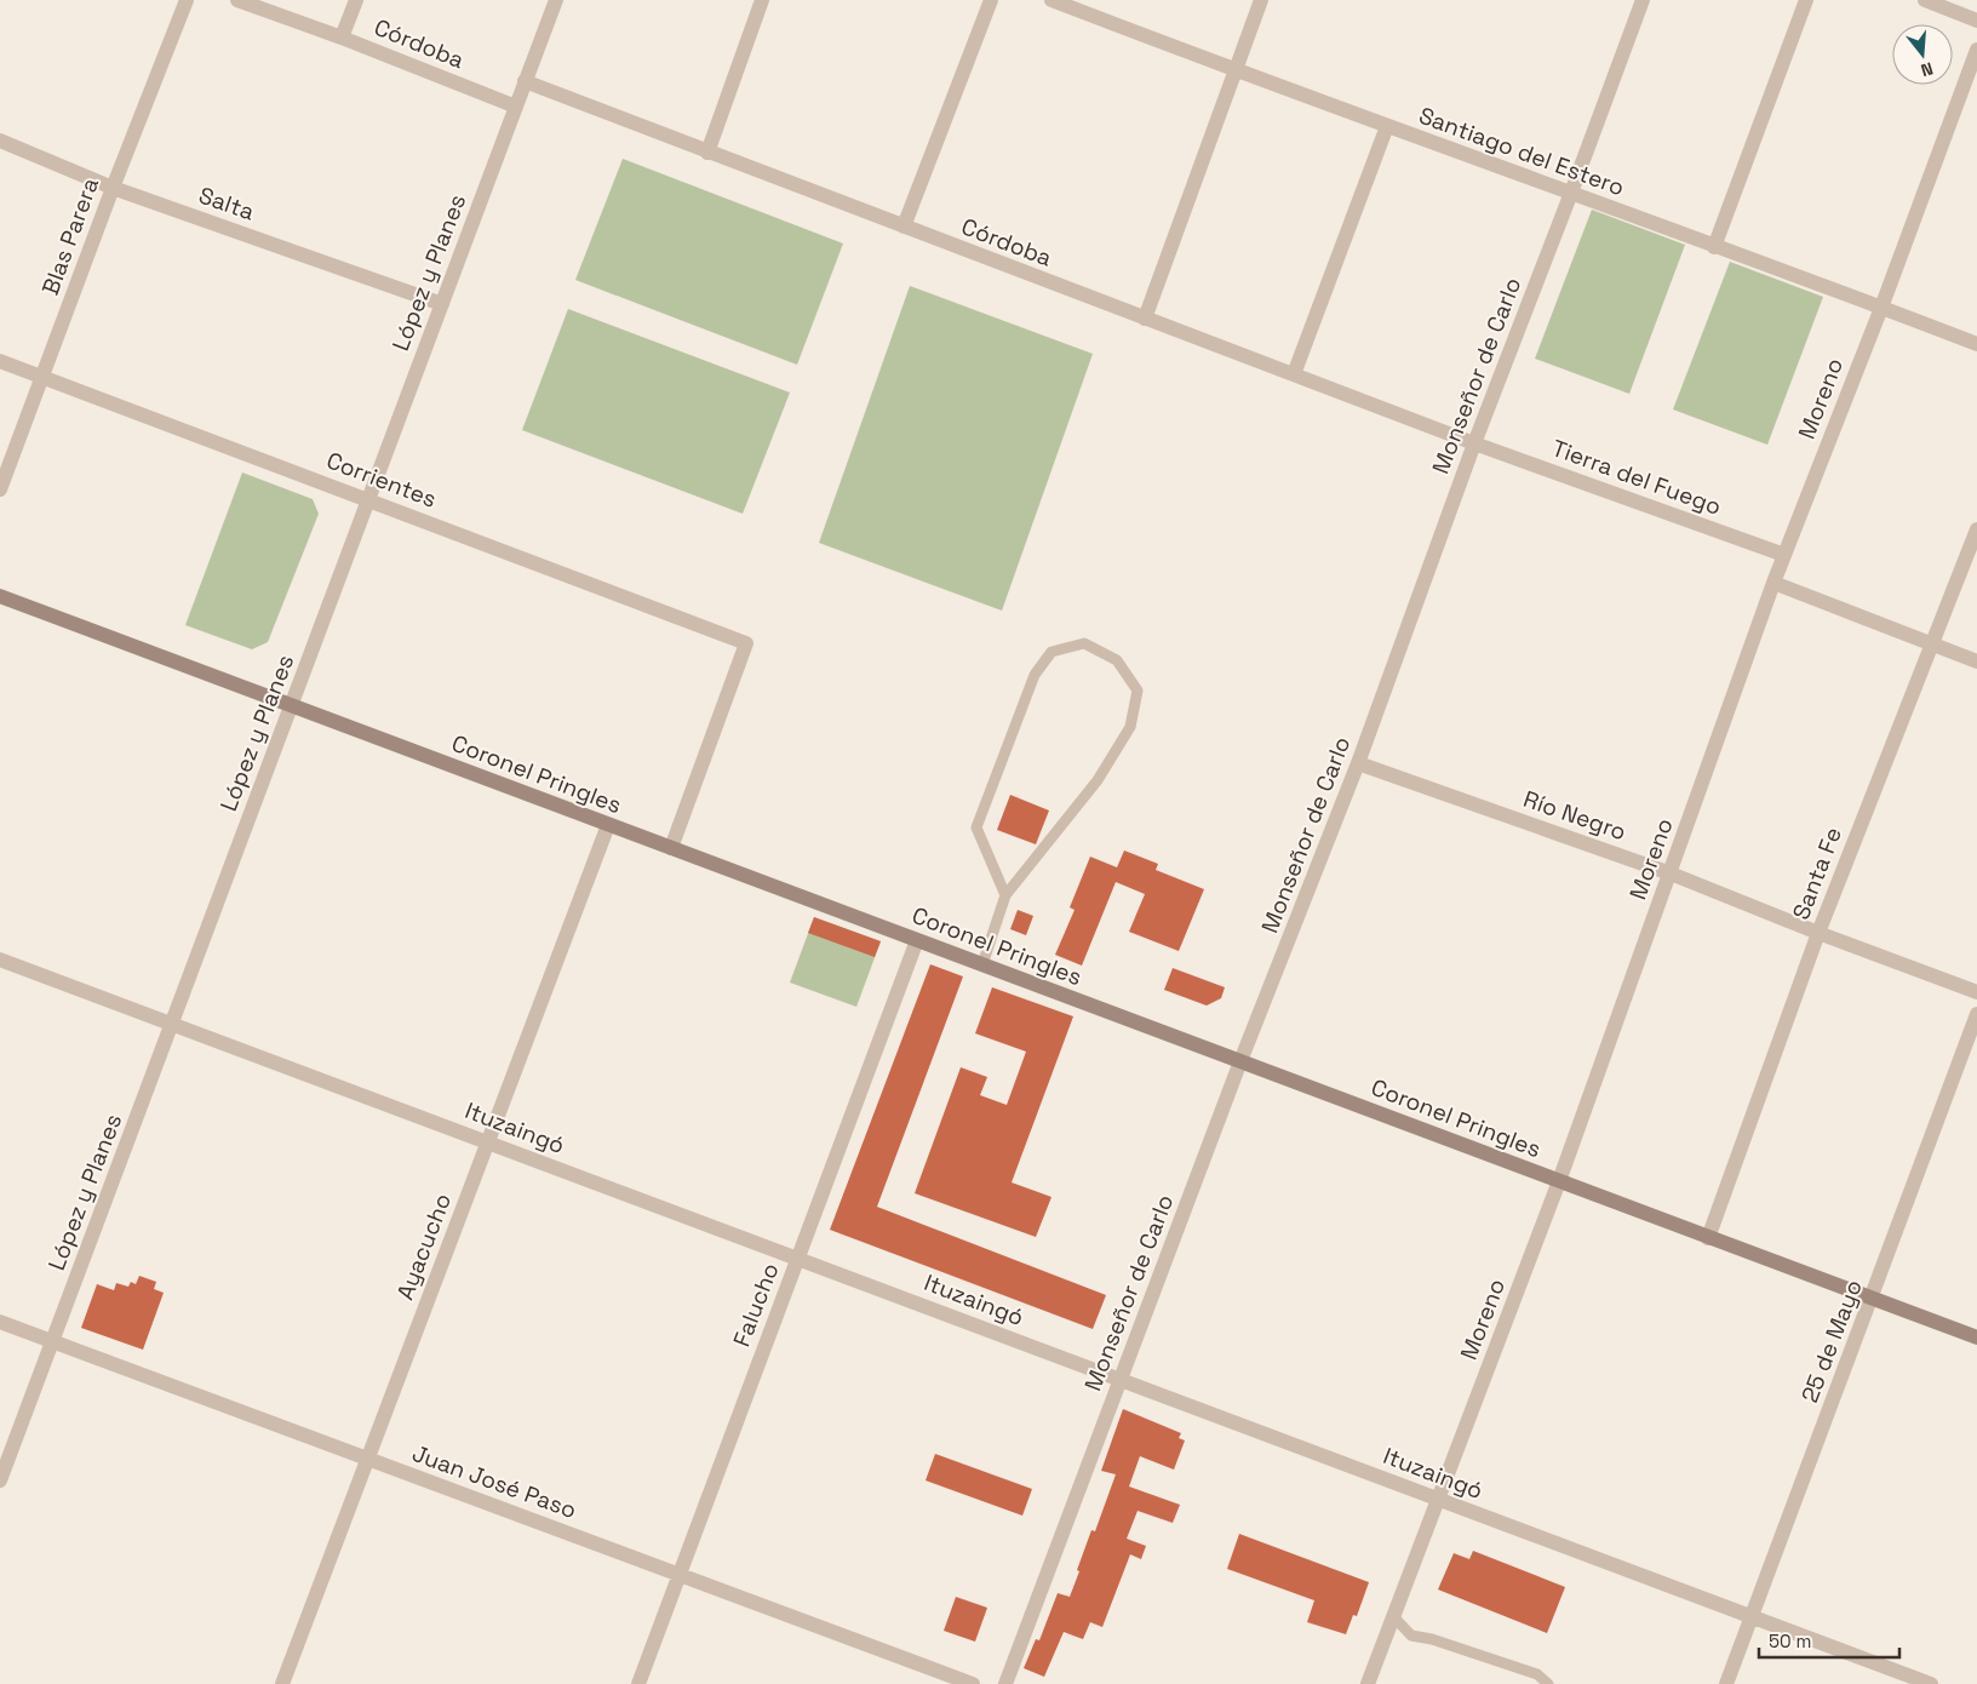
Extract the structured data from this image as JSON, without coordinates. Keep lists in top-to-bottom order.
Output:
{
  "streets": {
    "main road": ["Coronel Pringles"],
    "street": [
      "Córdoba",
      "Santiago del Estero",
      "Salta",
      "Blas Parera",
      "López y Planes",
      "Monseñor de Carlo",
      "Moreno",
      "Tierra del Fuego",
      "Corrientes",
      "Río Negro",
      "Santa Fe",
      "Ituzaingó",
      "Ayacucho",
      "Falucho",
      "25 de Mayo",
      "Juan José Paso"
    ]
  },
  "crossings": [
    ["Córdoba", "López y Planes"],
    ["Córdoba", "Monseñor de Carlo"],
    ["Córdoba", "Tierra del Fuego"],
    ["Santiago del Estero", "Monseñor de Carlo"],
    ["Santiago del Estero", "Moreno"],
    ["Salta", "Blas Parera"],
    ["Salta", "López y Planes"],
    ["Blas Parera", "Corrientes"],
    ["López y Planes", "Corrientes"],
    ["López y Planes", "Coronel Pringles"],
    ["López y Planes", "Ituzaingó"],
    ["López y Planes", "Juan José Paso"],
    ["Monseñor de Carlo", "Tierra del Fuego"],
    ["Monseñor de Carlo", "Coronel Pringles"],
    ["Monseñor de Carlo", "Río Negro"],
    ["Monseñor de Carlo", "Ituzaingó"],
    ["Moreno", "Tierra del Fuego"],
    ["Moreno", "Coronel Pringles"],
    ["Moreno", "Río Negro"],
    ["Moreno", "Ituzaingó"],
    ["Corrientes", "Coronel Pringles"],
    ["Coronel Pringles", "Santa Fe"],
    ["Coronel Pringles", "Ayacucho"],
    ["Coronel Pringles", "Falucho"],
    ["Coronel Pringles", "25 de Mayo"],
    ["Río Negro", "Santa Fe"],
    ["Ituzaingó", "Ayacucho"],
    ["Ituzaingó", "Falucho"],
    ["Ituzaingó", "25 de Mayo"],
    ["Ayacucho", "Juan José Paso"],
    ["Falucho", "Juan José Paso"]
  ],
  "scale_bar": "50 m",
  "north": "bottom"
}
